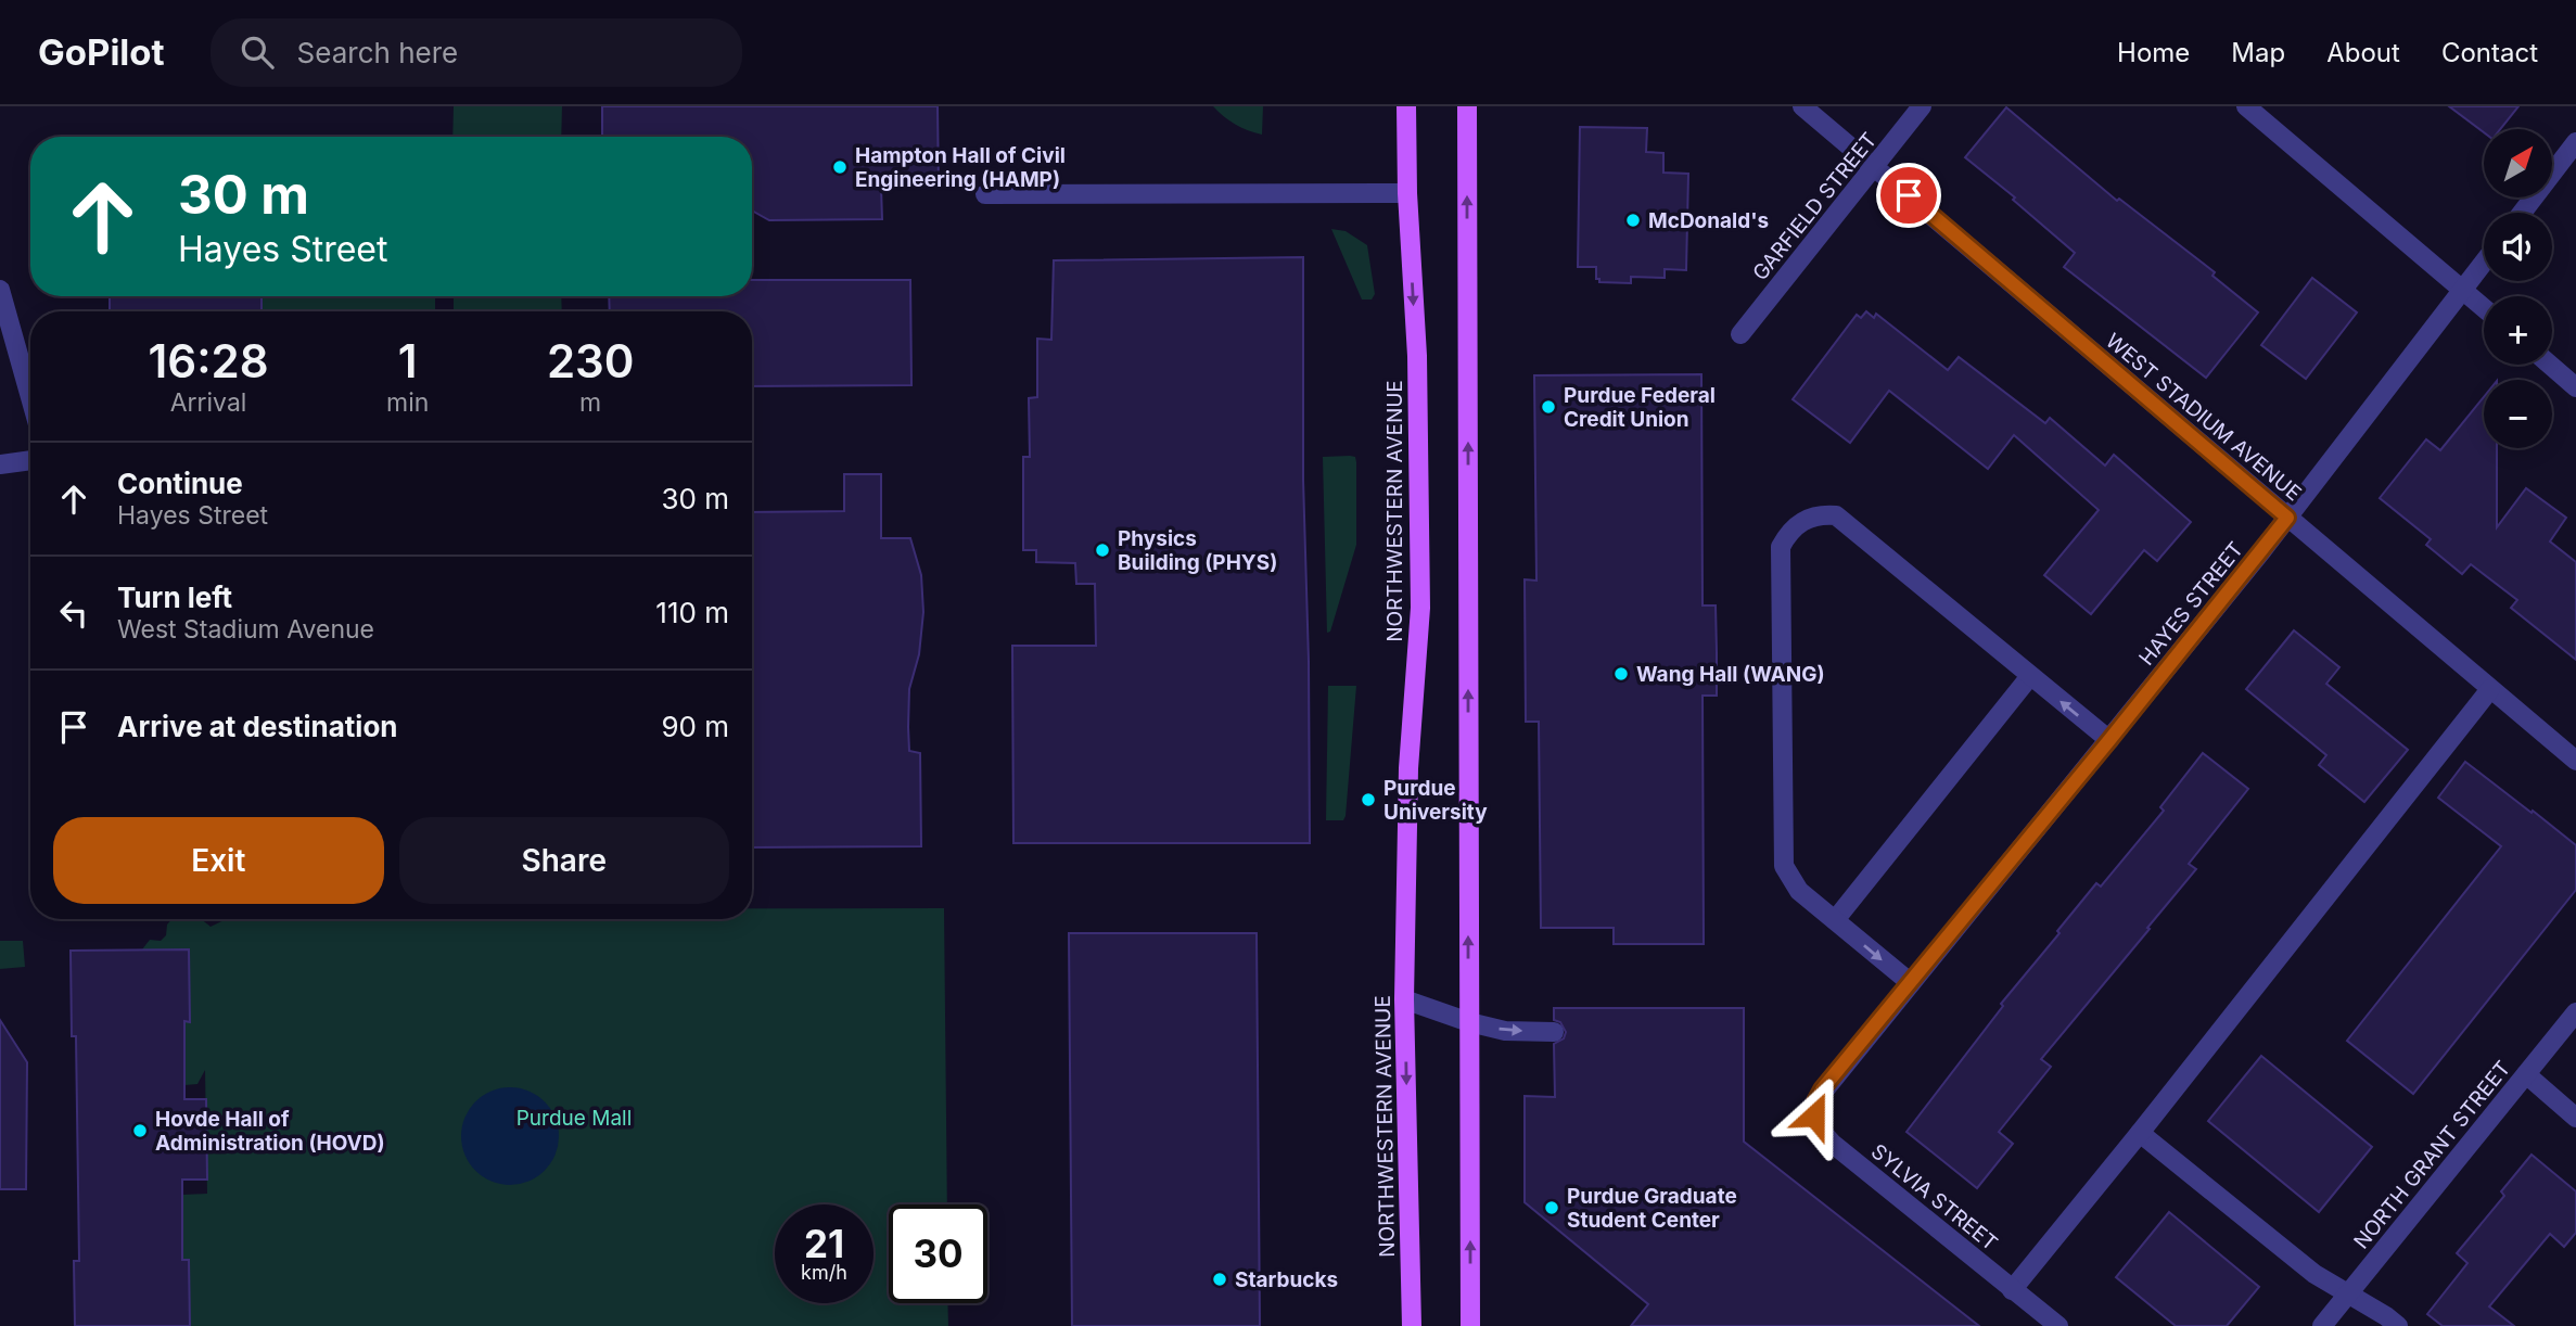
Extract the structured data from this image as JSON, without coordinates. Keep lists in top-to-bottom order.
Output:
{
  "streets": {
    "main road": ["NORTHWESTERN AVENUE"],
    "street": [
      "GARFIELD STREET",
      "WEST STADIUM AVENUE",
      "HAYES STREET",
      "NORTH GRANT STREET",
      "SYLVIA STREET"
    ]
  },
  "crossings": [
    ["GARFIELD STREET", "WEST STADIUM AVENUE"],
    ["WEST STADIUM AVENUE", "HAYES STREET"],
    ["HAYES STREET", "SYLVIA STREET"]
  ],
  "parks": ["Purdue Mall"],
  "places": [
    "Hampton Hall of Civil Engineering (HAMP)",
    "McDonald's",
    "Purdue Federal Credit Union",
    "Physics Building (PHYS)",
    "Wang Hall (WANG)",
    "Purdue University",
    "Hovde Hall of Administration (HOVD)",
    "Purdue Graduate Student Center",
    "Starbucks"
  ],
  "north": "top right",
  "page": {
    "header": "GoPilot",
    "search": "Search here",
    "nav": [
      "Home",
      "Map",
      "About",
      "Contact"
    ],
    "map_buttons": ["+", "−"],
    "turn": ["30 m", "Hayes Street"],
    "eta": [
      "16:28",
      "Arrival",
      "1",
      "min",
      "230",
      "m"
    ],
    "list": [
      {
        "name": "Continue",
        "note": "Hayes Street",
        "value": "30 m"
      },
      {
        "name": "Turn left",
        "note": "West Stadium Avenue",
        "value": "110 m"
      },
      {
        "name": "Arrive at destination",
        "value": "90 m"
      }
    ],
    "buttons": ["Exit", "Share"],
    "speed": "21 km/h",
    "limit": "30"
  }
}
